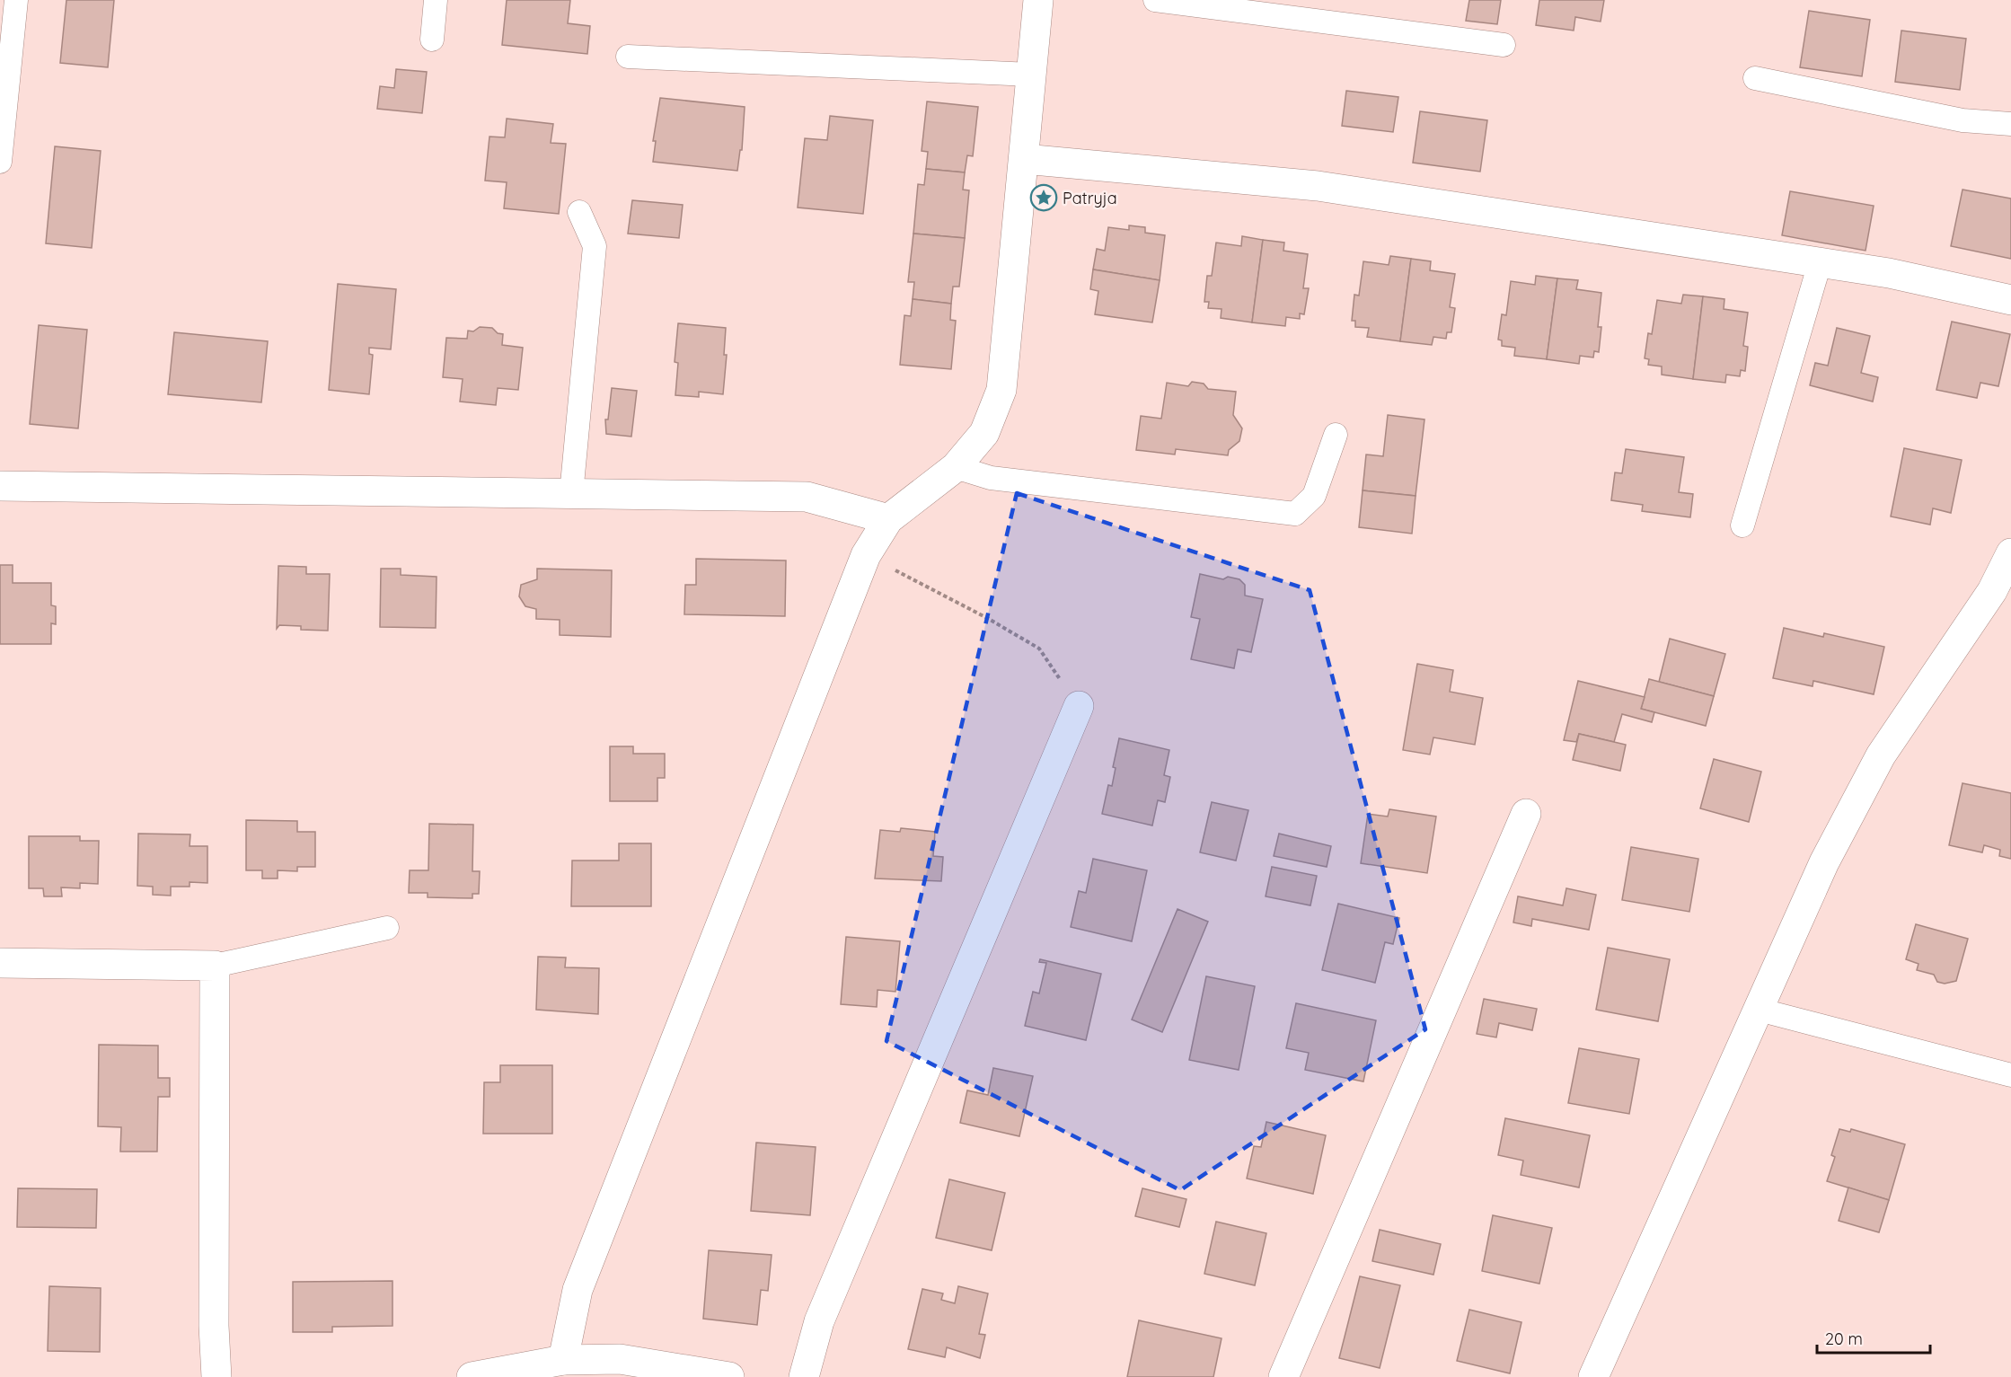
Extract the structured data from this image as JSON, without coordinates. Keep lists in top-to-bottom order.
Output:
{
  "places": {
    "place": ["Patryja"]
  },
  "scale_bar": "20 m"
}
